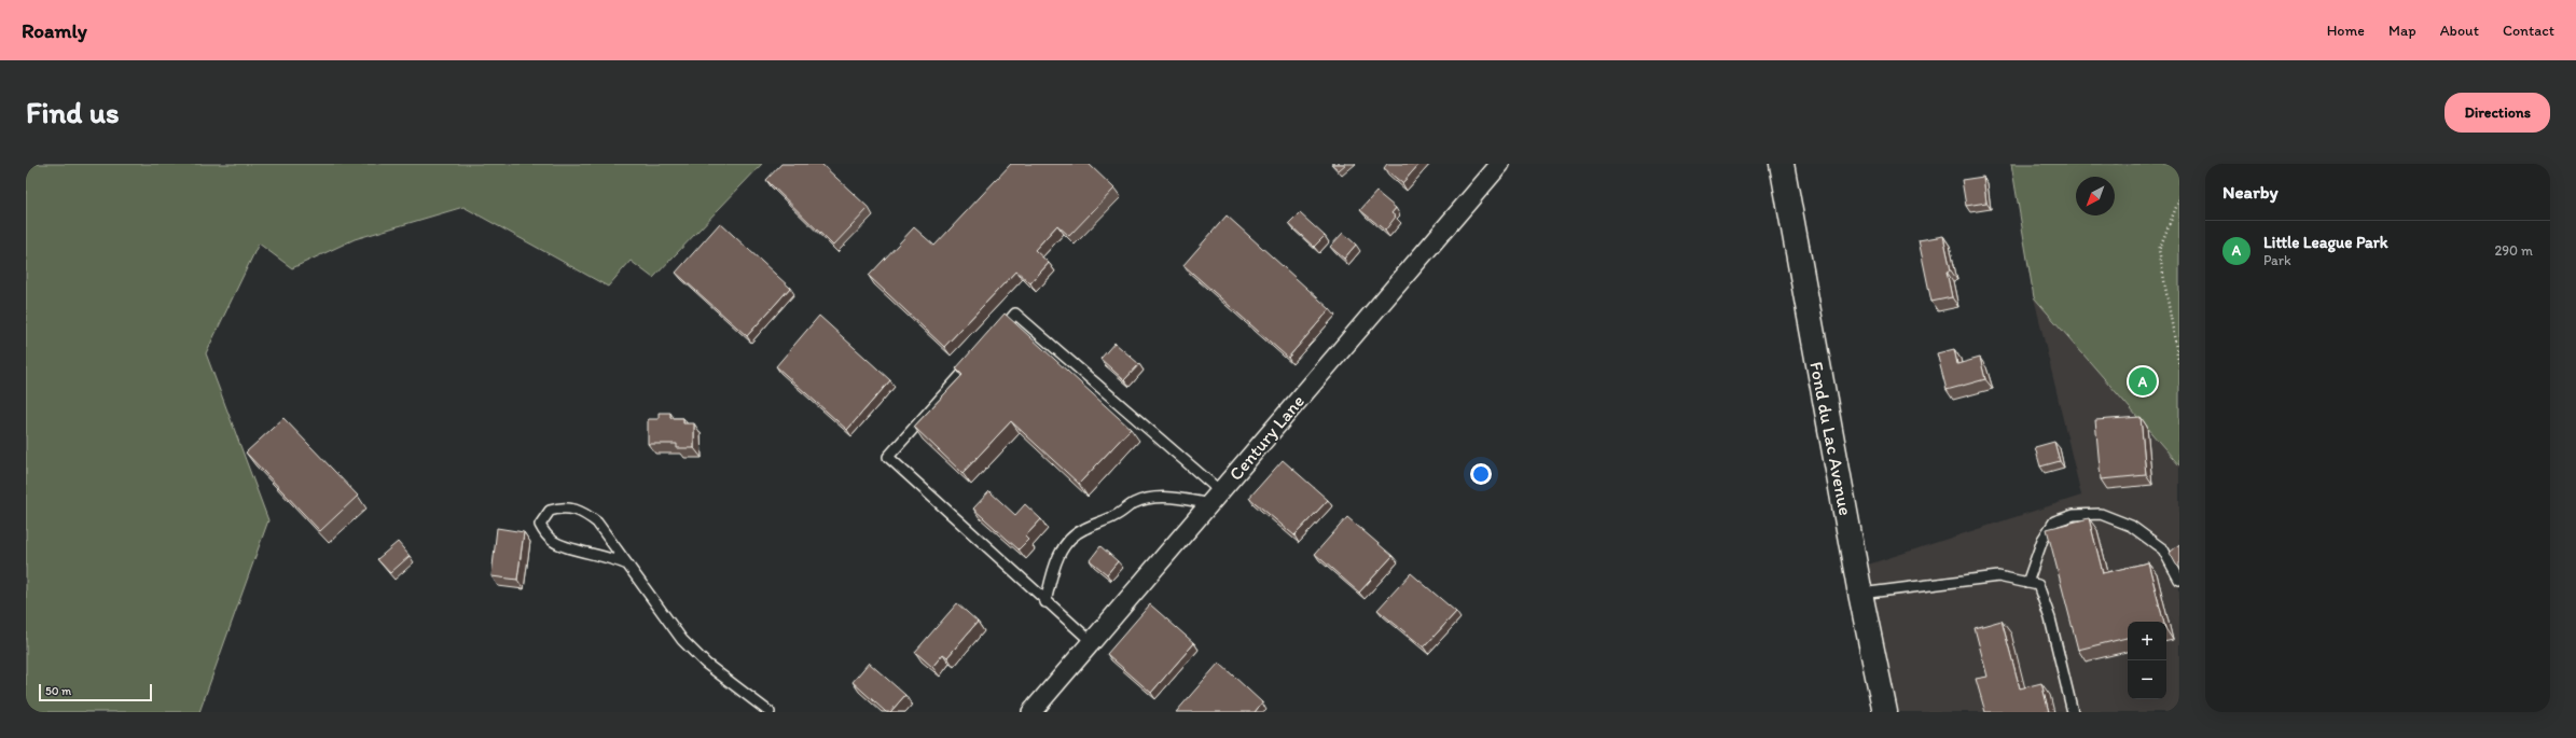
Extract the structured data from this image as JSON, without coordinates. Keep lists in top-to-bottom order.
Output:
{
  "streets": {
    "main road": ["Fond du Lac Avenue"],
    "street": ["Century Lane"]
  },
  "scale_bar": "50 m",
  "north": "bottom left",
  "page": {
    "header": "Roamly",
    "nav": [
      "Home",
      "Map",
      "About",
      "Contact"
    ],
    "buttons": "Directions",
    "title": "Find us",
    "heading": "Nearby",
    "list": [
      {
        "mark": "A",
        "name": "Little League Park",
        "note": "Park",
        "value": "290 m"
      }
    ],
    "pins": "A",
    "map_buttons": ["+", "−"],
    "scale": "50 m"
  }
}
